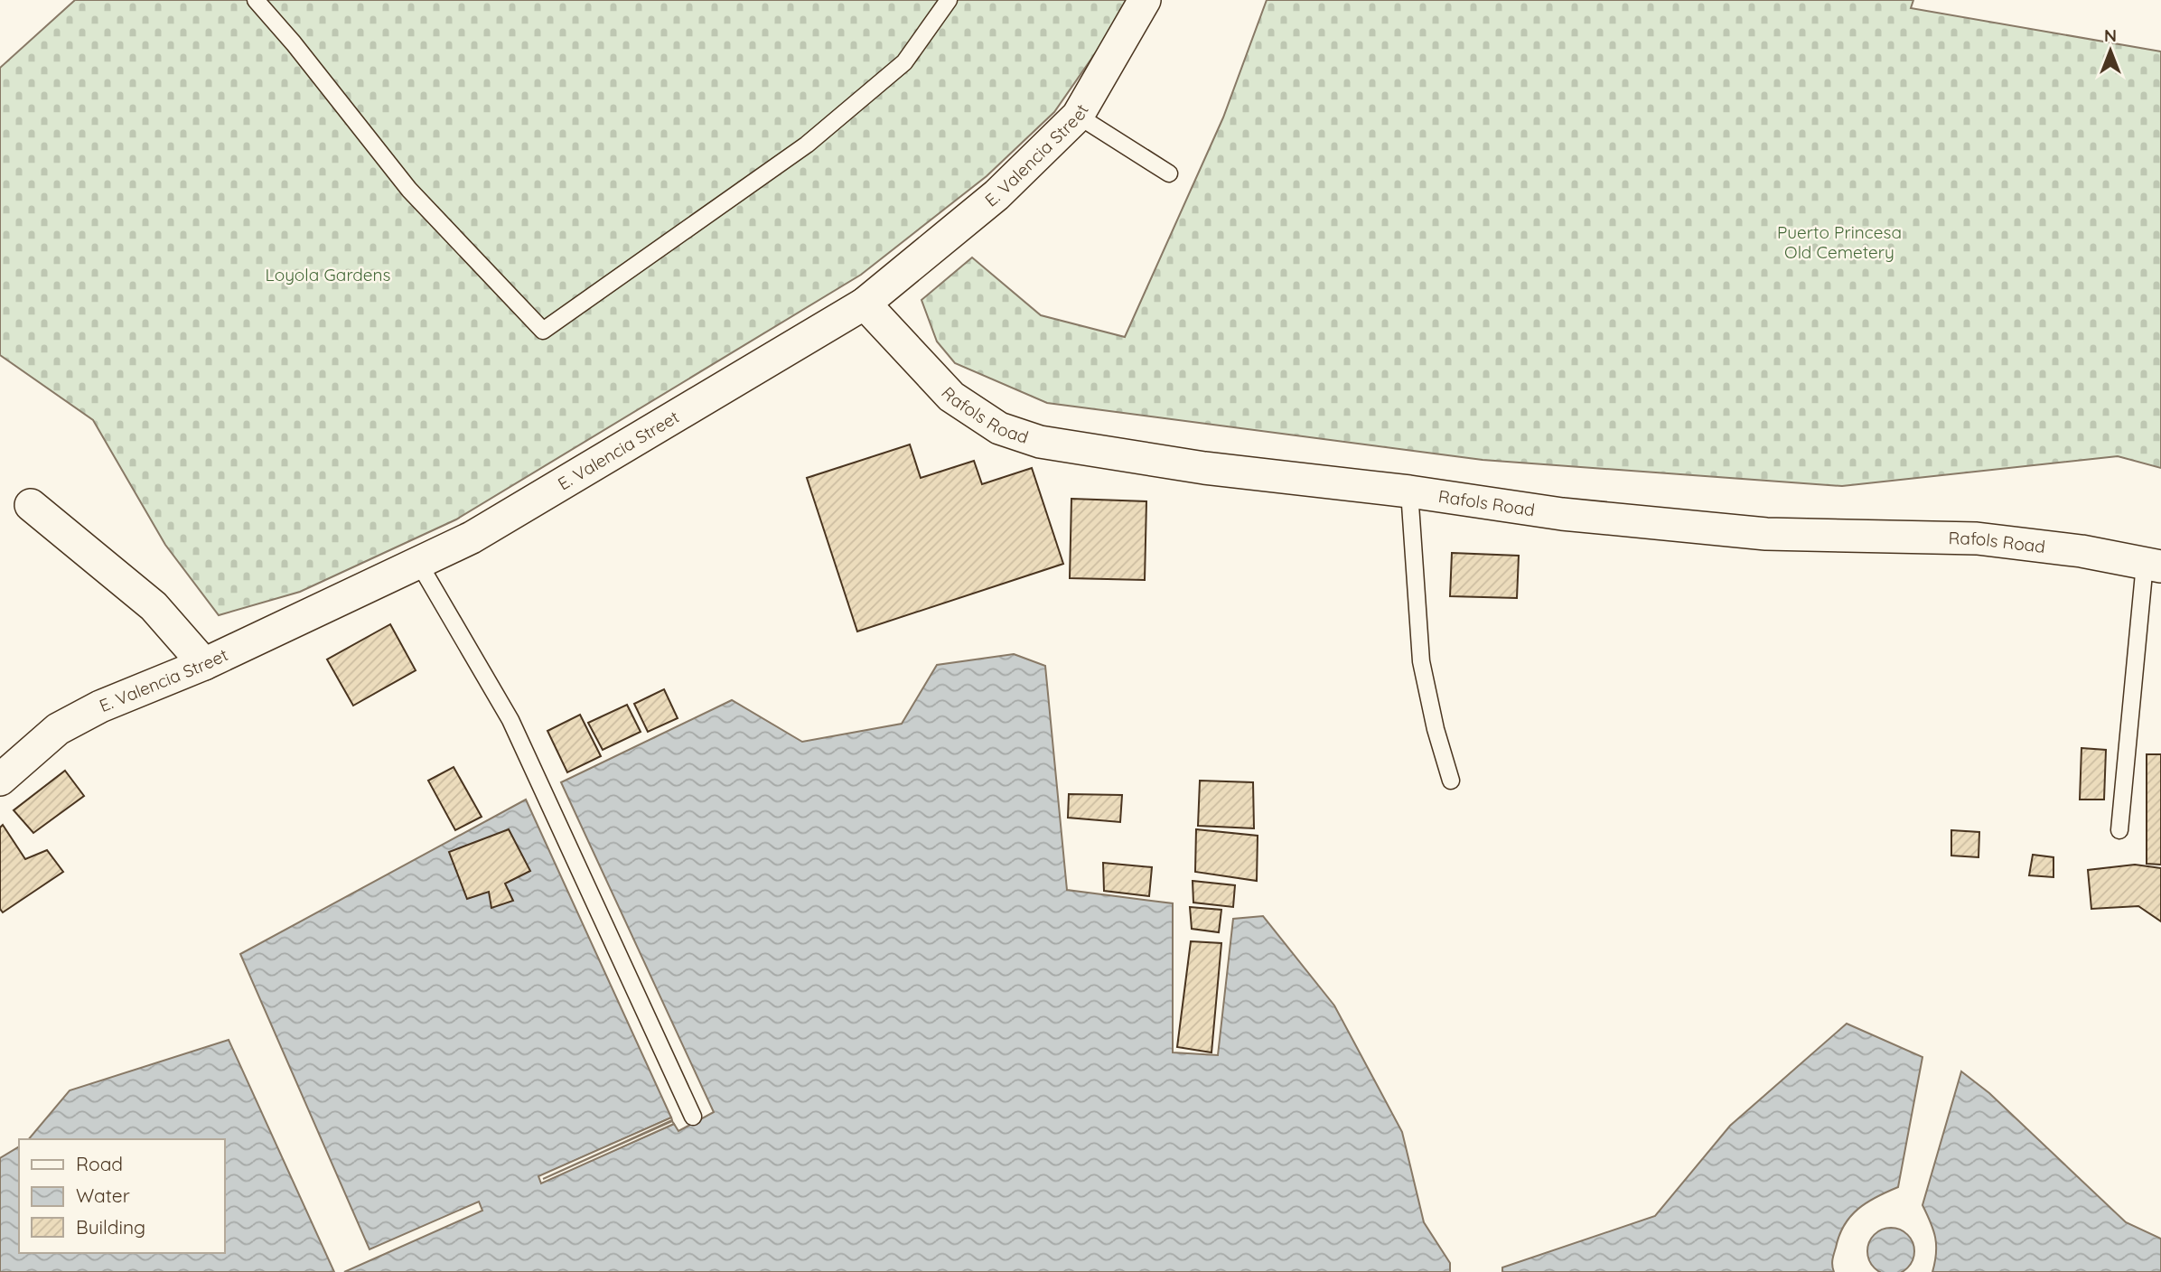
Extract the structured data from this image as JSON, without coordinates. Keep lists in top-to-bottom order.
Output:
{
  "streets": {
    "street": ["E. Valencia Street", "Rafols Road"]
  },
  "crossings": [
    ["E. Valencia Street", "Rafols Road"]
  ],
  "parks": ["Puerto Princesa Old Cemetery", "Loyola Gardens"],
  "legend": ["Road", "Water", "Building"],
  "north": "top"
}
